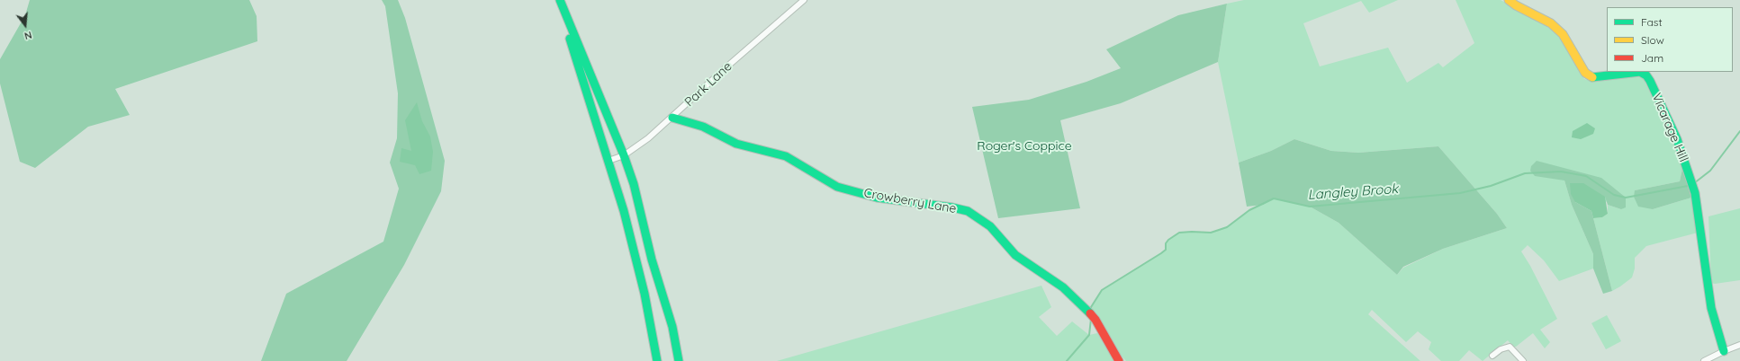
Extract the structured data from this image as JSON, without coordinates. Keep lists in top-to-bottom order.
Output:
{
  "streets": {
    "street": ["Park Lane", "Vicarage Hill", "Crowberry Lane"]
  },
  "crossings": [
    ["Park Lane", "Crowberry Lane"]
  ],
  "water": ["Langley Brook"],
  "parks": ["Roger's Coppice"],
  "legend": ["Fast", "Slow", "Jam"],
  "north": "bottom"
}
